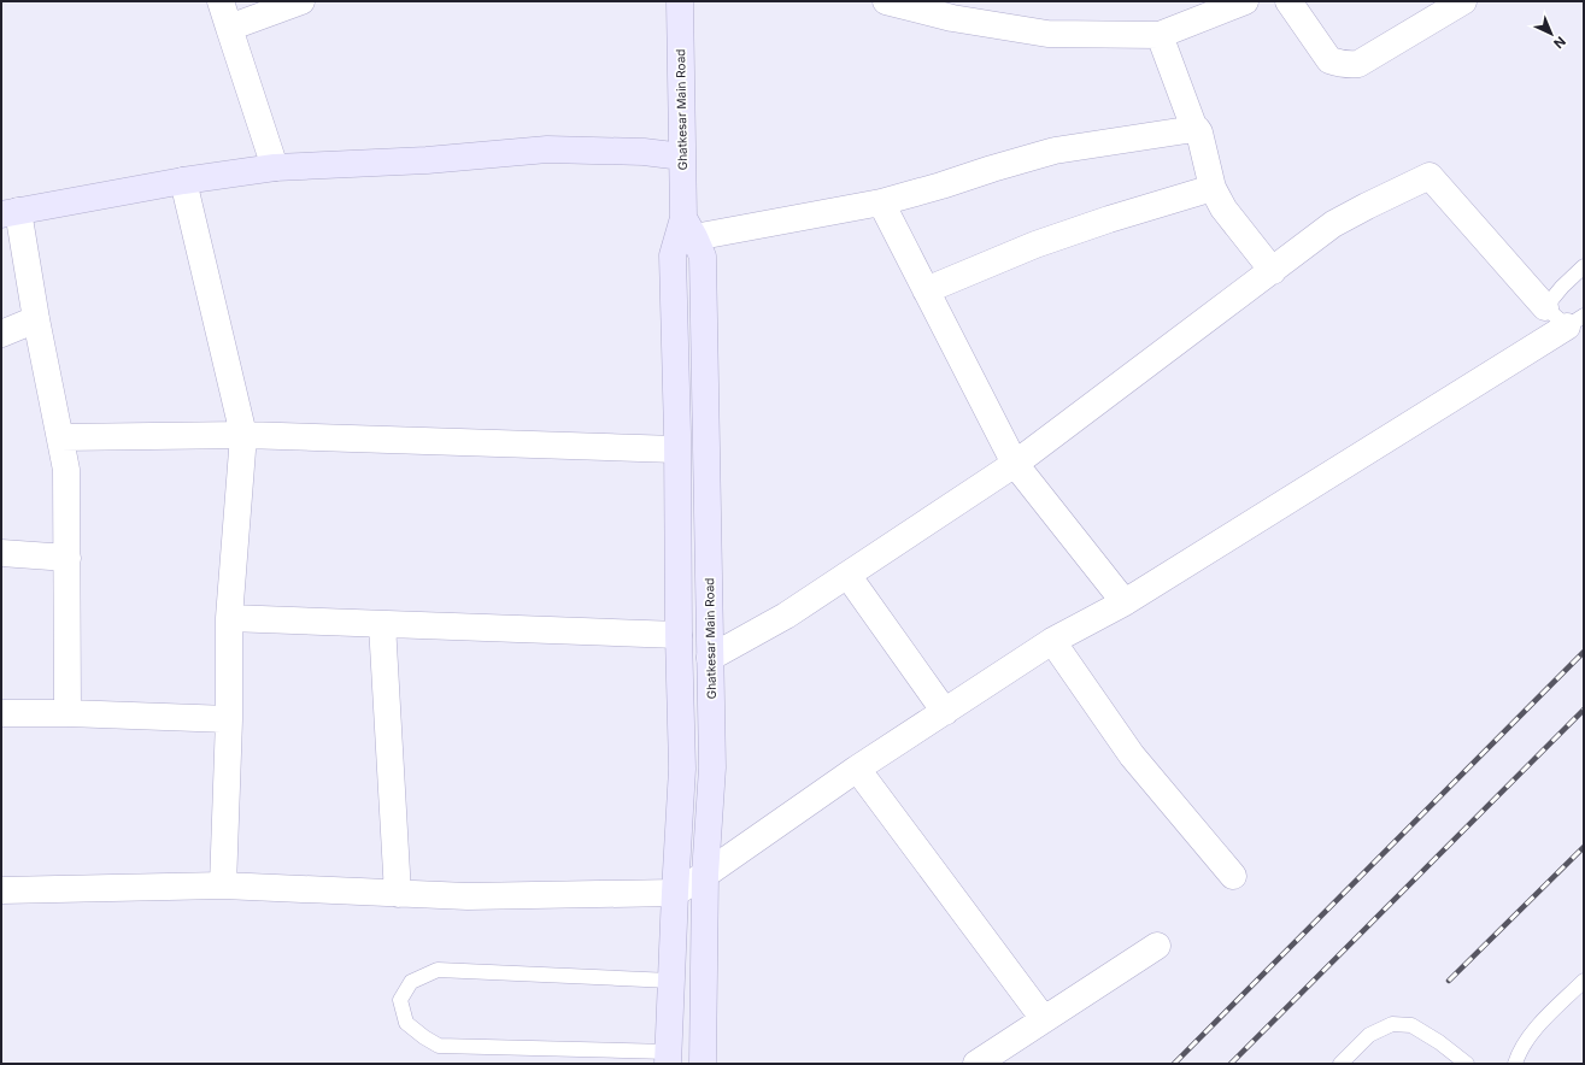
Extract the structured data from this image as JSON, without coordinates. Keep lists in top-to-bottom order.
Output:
{
  "streets": {
    "main road": ["Ghatkesar Main Road"]
  },
  "north": "bottom right"
}
